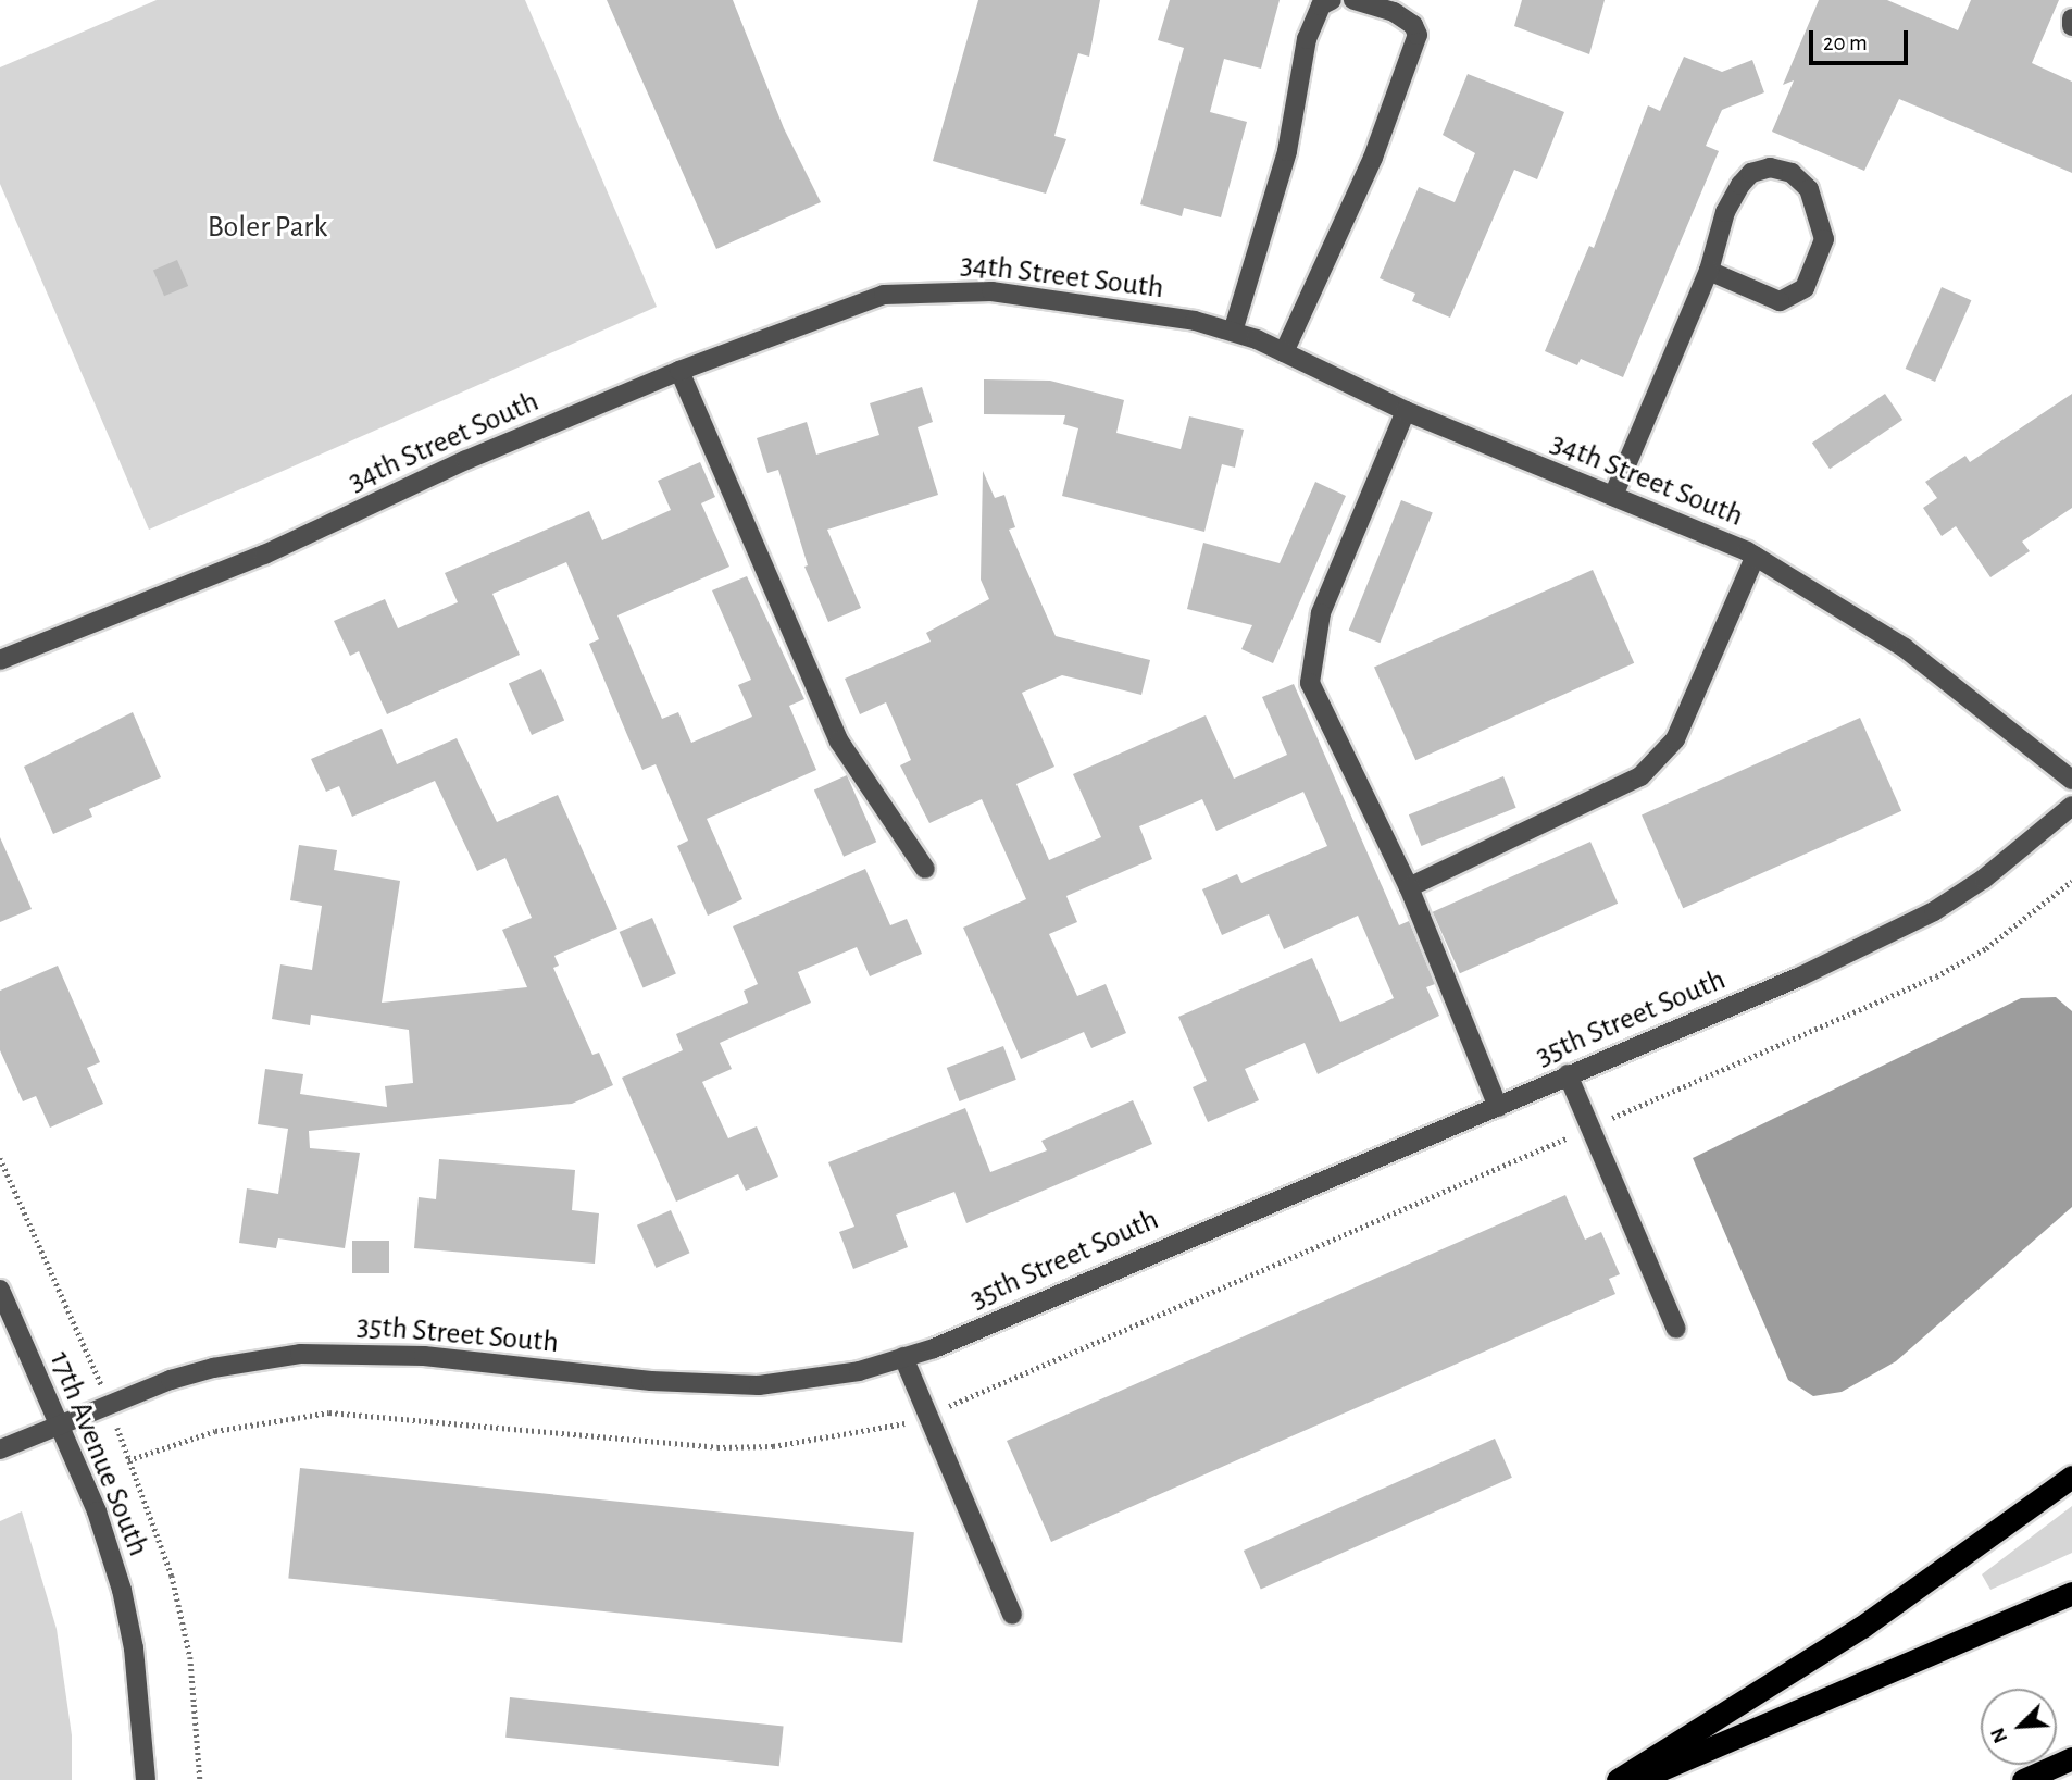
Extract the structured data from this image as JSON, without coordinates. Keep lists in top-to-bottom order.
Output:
{
  "streets": {
    "street": ["34th Street South", "35th Street South", "17th Avenue South"]
  },
  "crossings": [
    ["35th Street South", "17th Avenue South"]
  ],
  "parks": ["Boler Park"],
  "scale_bar": "20 m",
  "north": "bottom left"
}
